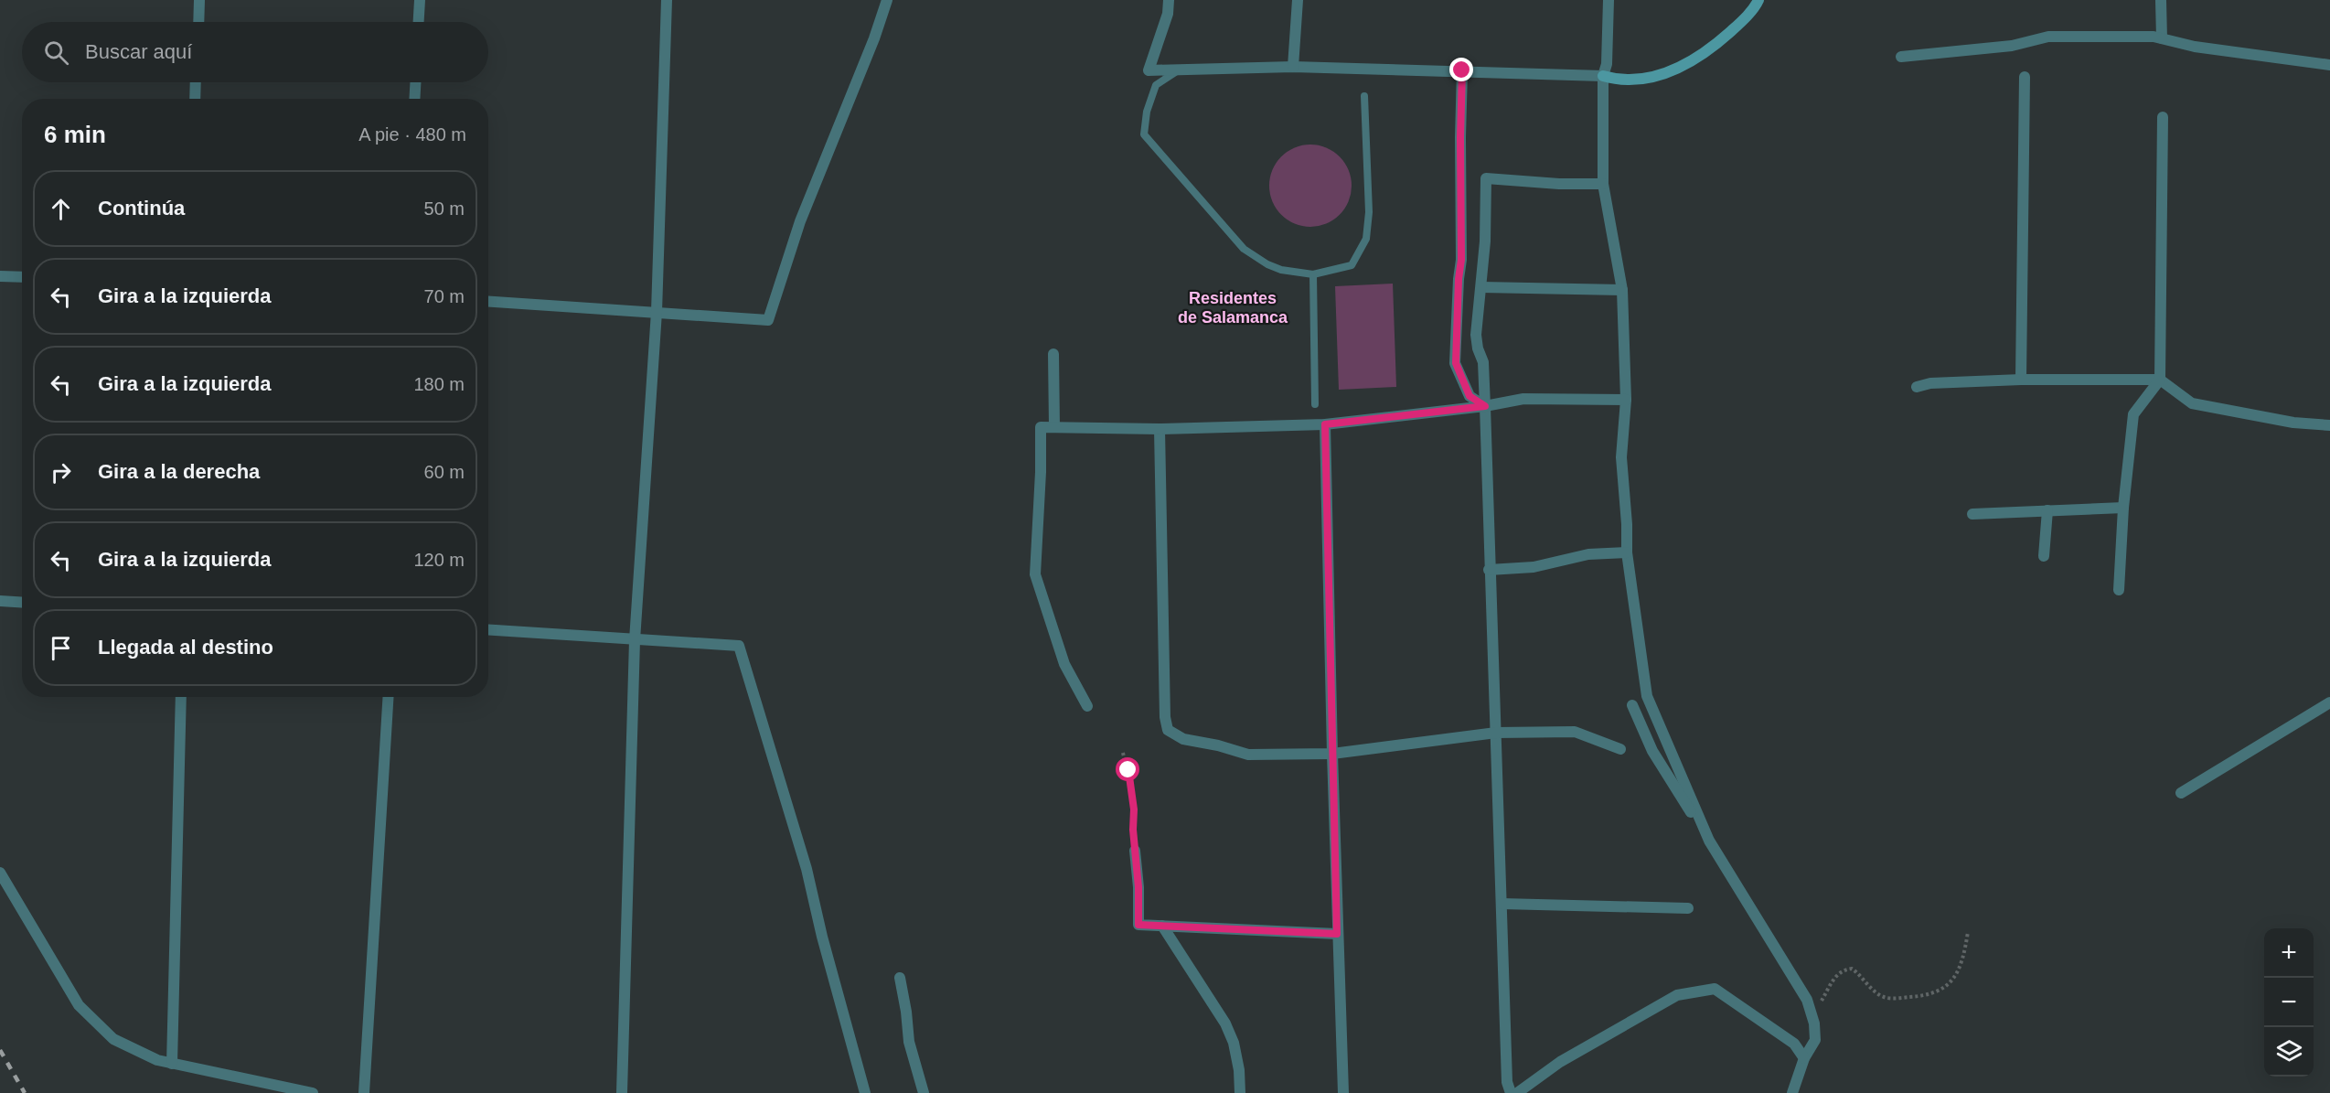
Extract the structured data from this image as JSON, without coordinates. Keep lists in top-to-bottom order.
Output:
{
  "districts": ["Residentes de Salamanca"],
  "page": {
    "search": "Buscar aquí",
    "heading": ["6 min", "A pie · 480 m"],
    "list": [
      ["Continúa", "50 m"],
      ["Gira a la izquierda", "70 m"],
      ["Gira a la izquierda", "180 m"],
      ["Gira a la derecha", "60 m"],
      ["Gira a la izquierda", "120 m"],
      "Llegada al destino"
    ],
    "map_buttons": ["+", "−"]
  }
}
